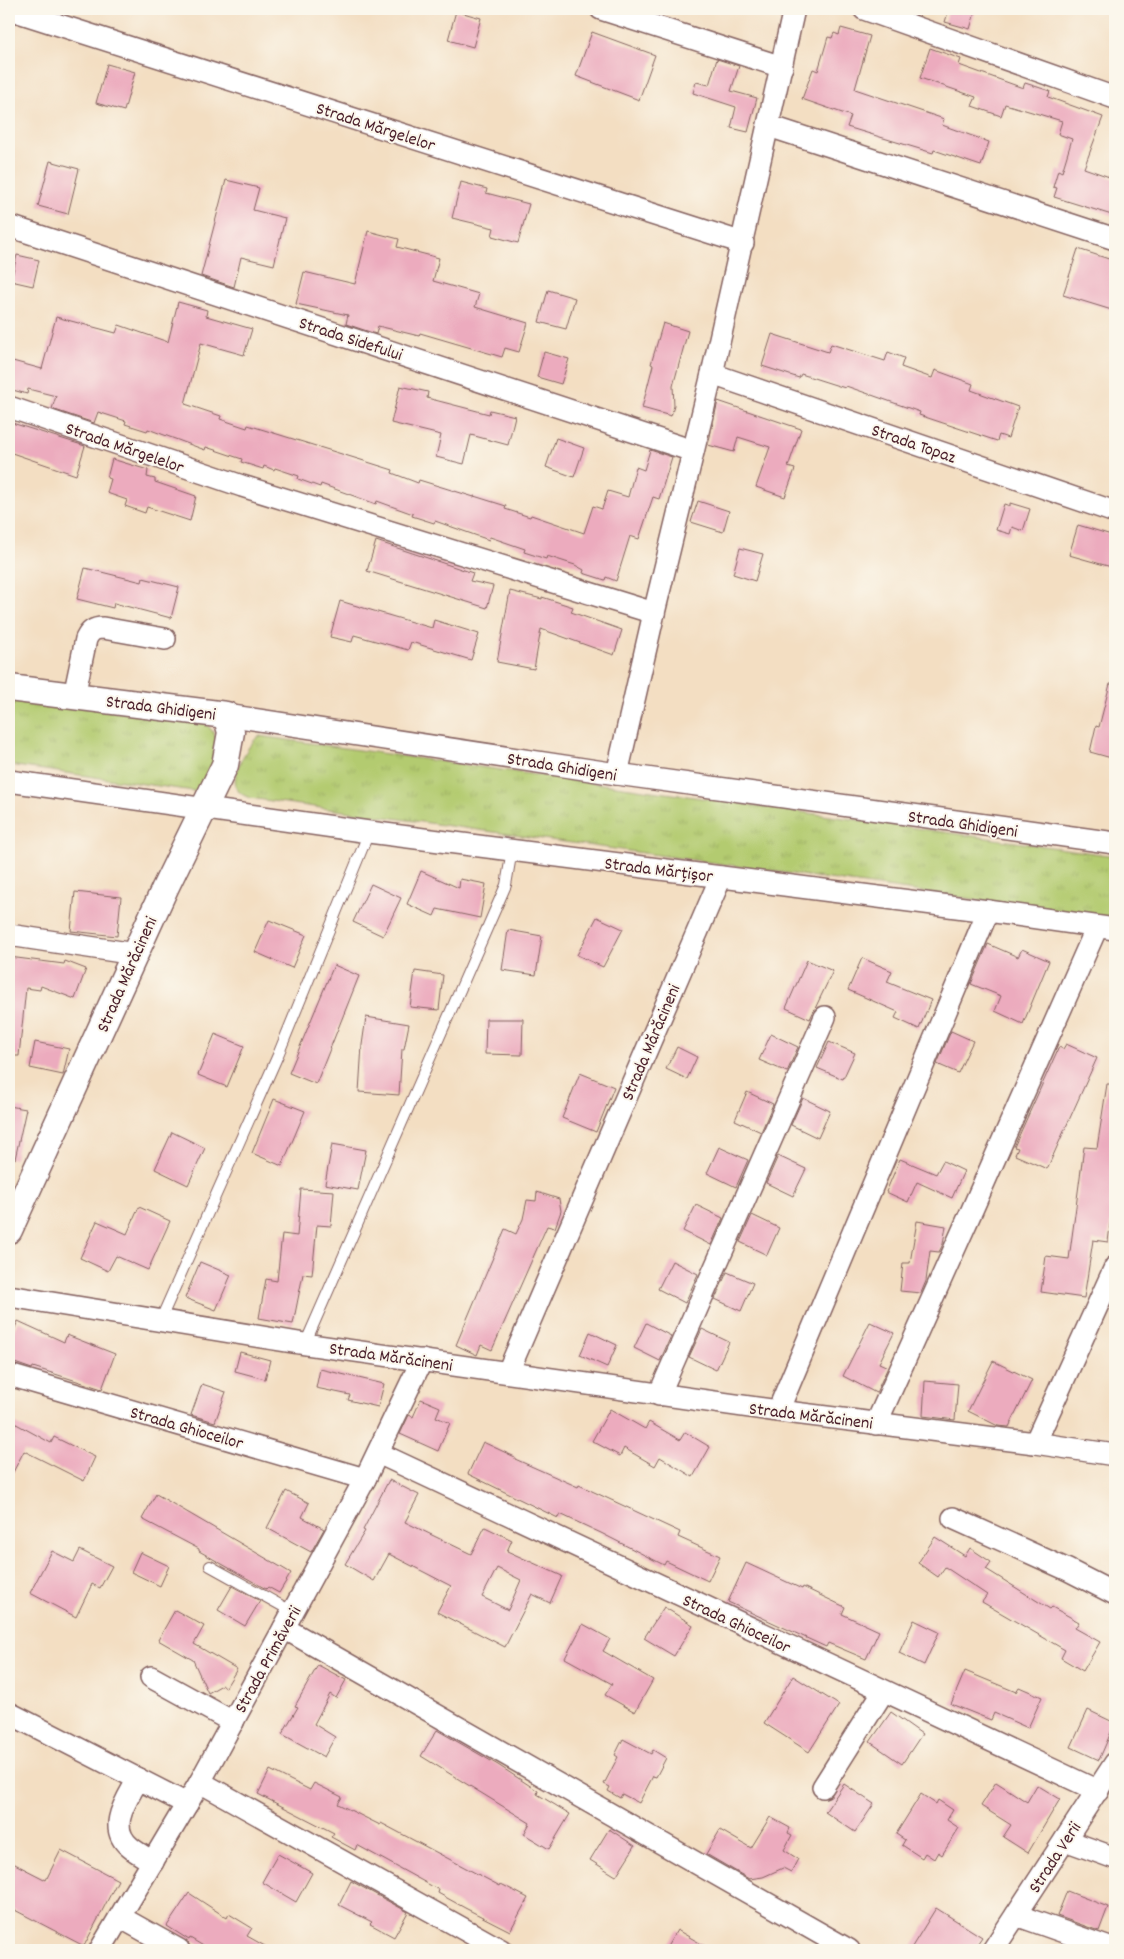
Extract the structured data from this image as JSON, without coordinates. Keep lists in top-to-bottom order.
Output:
{
  "streets": {
    "street": [
      "Strada Mărgelelor",
      "Strada Sidefului",
      "Strada Topaz",
      "Strada Ghidigeni",
      "Strada Mărțișor",
      "Strada Mărăcineni",
      "Strada Ghioceilor",
      "Strada Primăverii",
      "Strada Verii"
    ]
  },
  "crossings": [
    ["Strada Ghidigeni", "Strada Mărăcineni"],
    ["Strada Mărțișor", "Strada Mărăcineni"],
    ["Strada Mărăcineni", "Strada Primăverii"],
    ["Strada Ghioceilor", "Strada Primăverii"],
    ["Strada Ghioceilor", "Strada Verii"]
  ]
}
